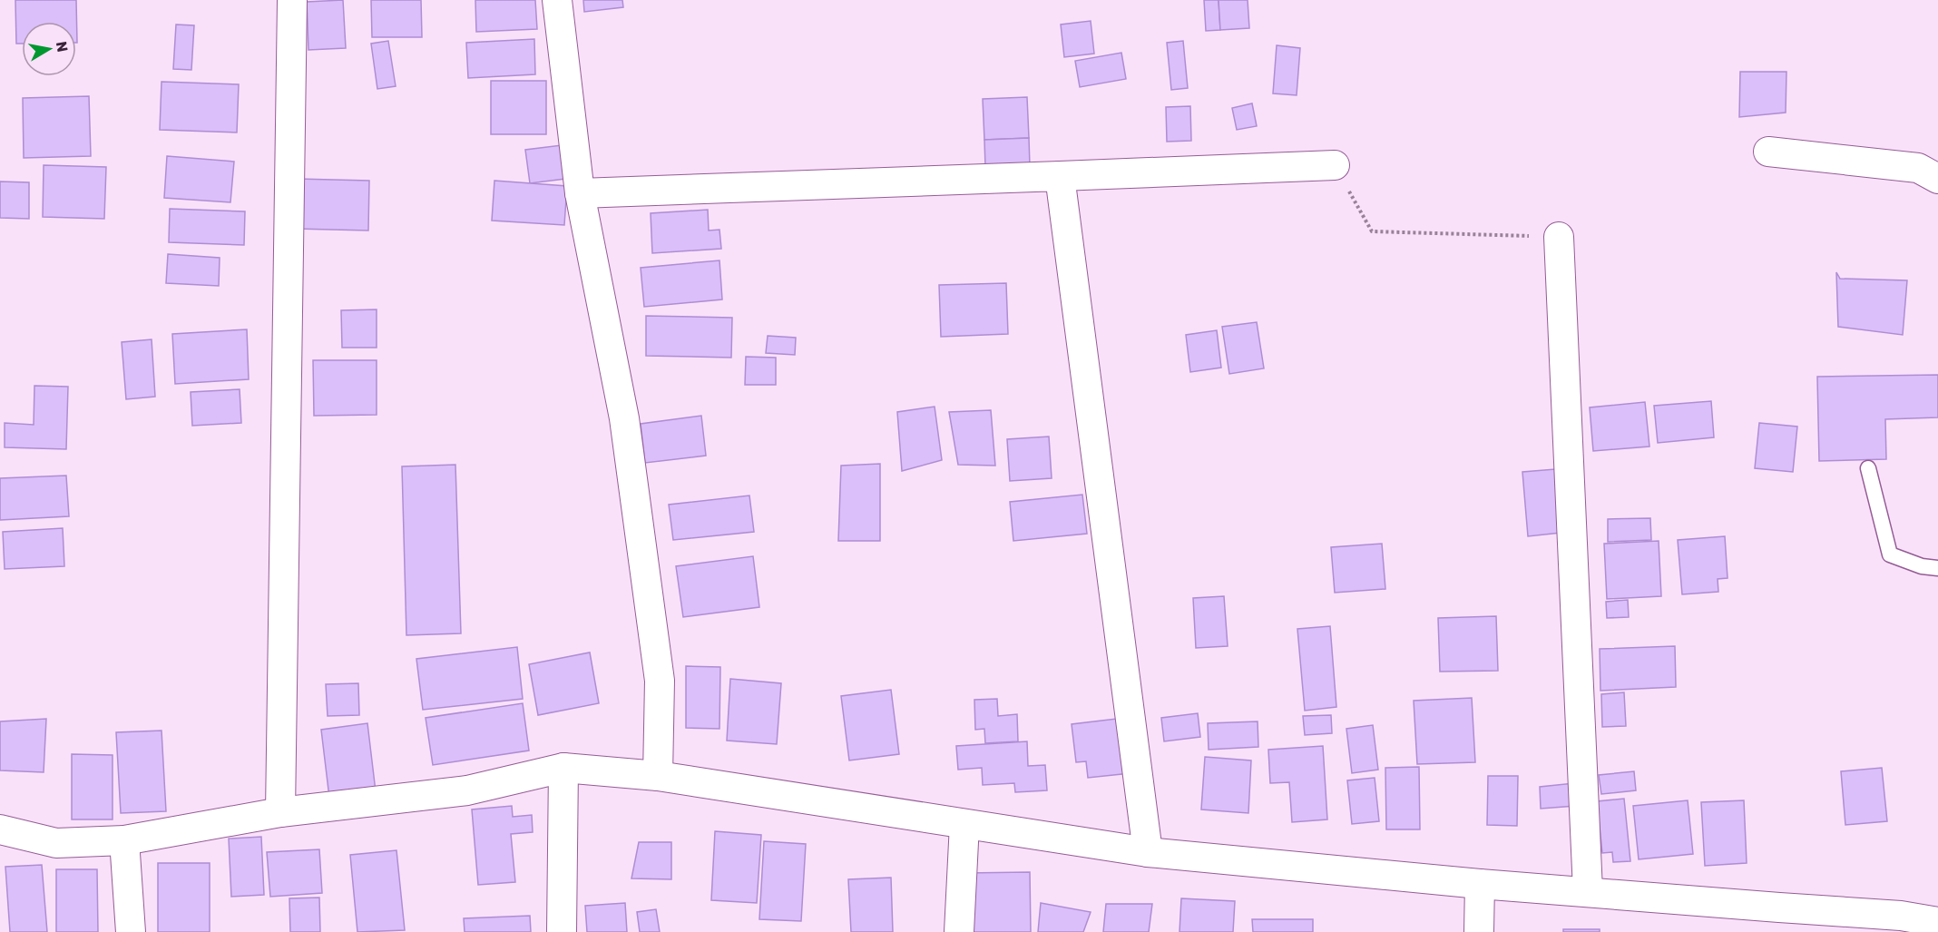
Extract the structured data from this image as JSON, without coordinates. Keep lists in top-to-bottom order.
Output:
{
  "north": "right"
}
